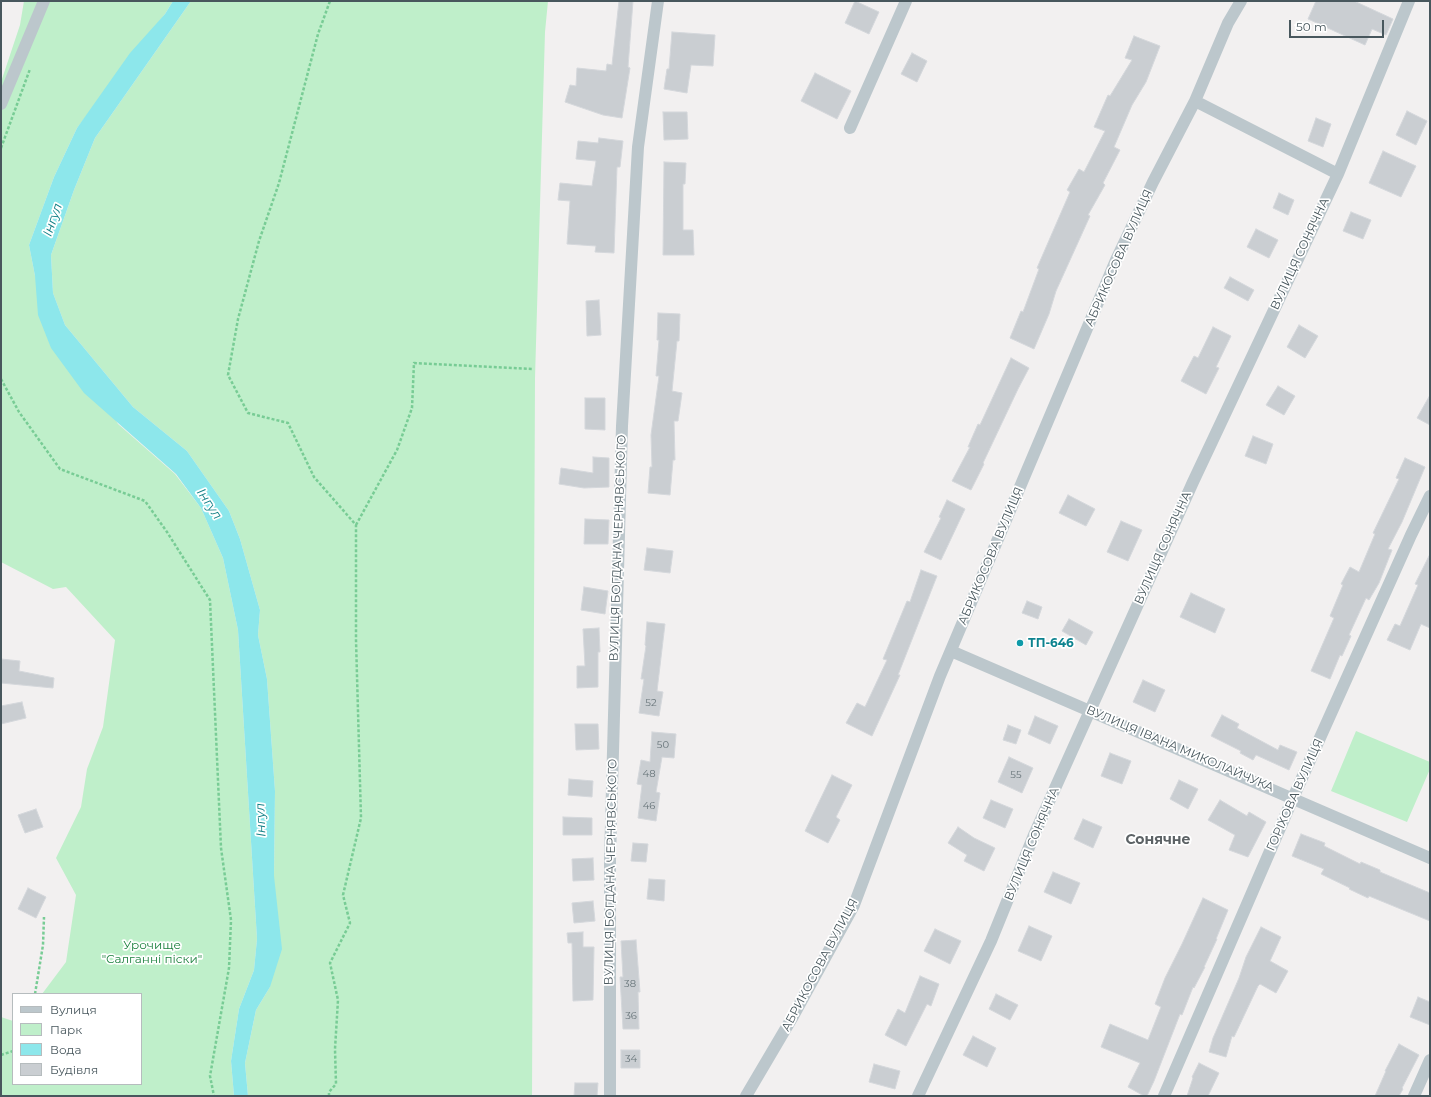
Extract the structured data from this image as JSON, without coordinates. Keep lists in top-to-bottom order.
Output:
{
  "streets": {
    "street": [
      "ВУЛИЦЯ СОНЯЧНА",
      "АБРИКОСОВА ВУЛИЦЯ",
      "ВУЛИЦЯ БОГДАНА ЧЕРНЯВСЬКОГО",
      "ВУЛИЦЯ ІВАНА МИКОЛАЙЧУКА",
      "ГОРІХОВА ВУЛИЦЯ"
    ]
  },
  "crossings": [
    ["ВУЛИЦЯ СОНЯЧНА", "ВУЛИЦЯ ІВАНА МИКОЛАЙЧУКА"],
    ["АБРИКОСОВА ВУЛИЦЯ", "ВУЛИЦЯ ІВАНА МИКОЛАЙЧУКА"],
    ["ВУЛИЦЯ ІВАНА МИКОЛАЙЧУКА", "ГОРІХОВА ВУЛИЦЯ"]
  ],
  "districts": ["Сонячне"],
  "water": ["Інгул"],
  "parks": ["Урочище \"Салганні піски\""],
  "places": ["ТП-646"],
  "house_numbers": [
    "52",
    "50",
    "48",
    "55",
    "46",
    "38",
    "36",
    "34"
  ],
  "legend": [
    "Вулиця",
    "Парк",
    "Вода",
    "Будівля"
  ],
  "scale_bar": "50 m"
}
